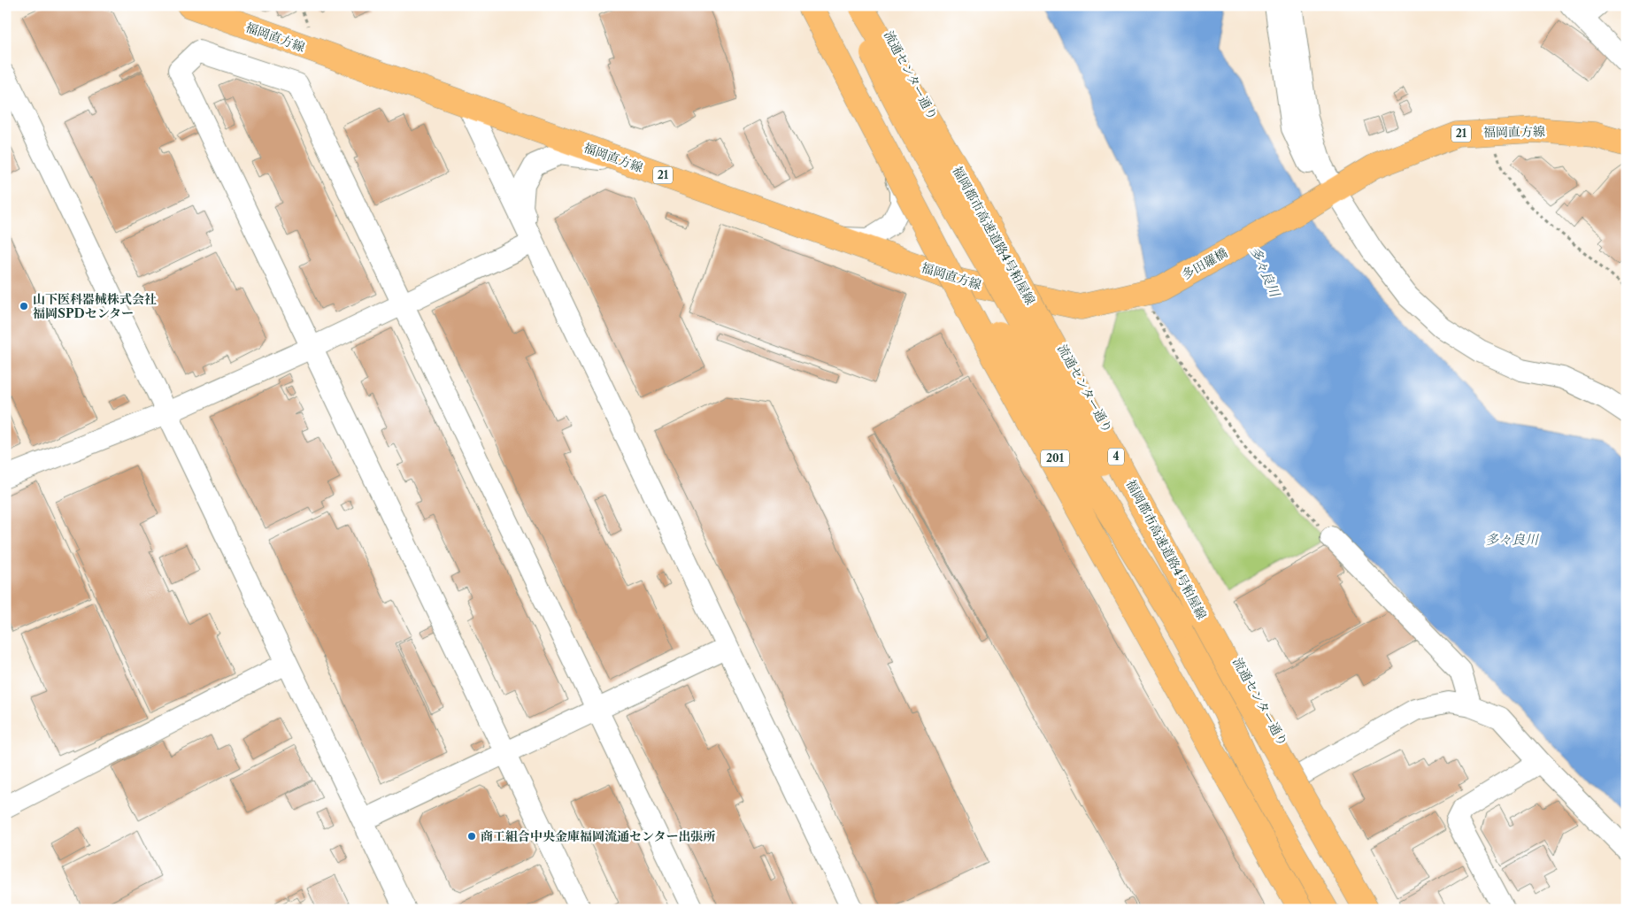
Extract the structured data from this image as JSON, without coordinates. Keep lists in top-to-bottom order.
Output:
{
  "streets": {
    "main road": [
      "福岡直方線",
      "流通センター通り",
      "21",
      "福岡都市高速道路4号粕屋線",
      "多田羅橋",
      "4",
      "201"
    ]
  },
  "crossings": [
    ["福岡直方線", "流通センター通り"],
    ["福岡直方線", "多田羅橋"],
    ["福岡直方線", "201"]
  ],
  "water": ["多々良川"],
  "places": ["山下医科器械株式会社 福岡SPDセンター", "商工組合中央金庫福岡流通センター出張所"]
}
